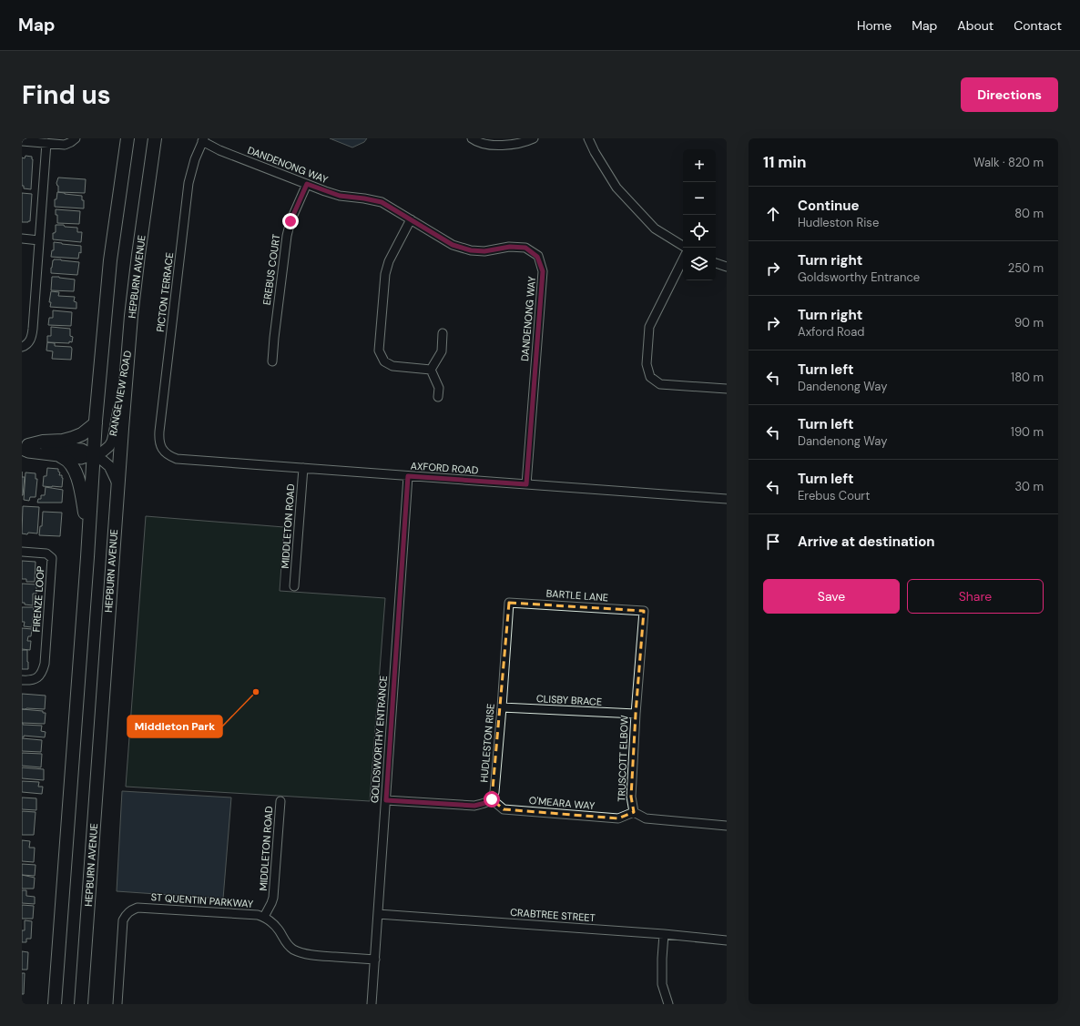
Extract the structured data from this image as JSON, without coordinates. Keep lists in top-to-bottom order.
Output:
{
  "streets": {
    "main road": ["HEPBURN AVENUE"],
    "street": [
      "DANDENONG WAY",
      "EREBUS COURT",
      "PICTON TERRACE",
      "RANGEVIEW ROAD",
      "AXFORD ROAD",
      "MIDDLETON ROAD",
      "BARTLE LANE",
      "FIRENZE LOOP",
      "CLISBY BRACE",
      "GOLDSWORTHY ENTRANCE",
      "HUDLESTON RISE",
      "TRUSCOTT ELBOW",
      "O'MEARA WAY",
      "ST QUENTIN PARKWAY",
      "CRABTREE STREET"
    ]
  },
  "crossings": [
    ["DANDENONG WAY", "EREBUS COURT"],
    ["DANDENONG WAY", "PICTON TERRACE"],
    ["DANDENONG WAY", "AXFORD ROAD"],
    ["HEPBURN AVENUE", "RANGEVIEW ROAD"],
    ["PICTON TERRACE", "AXFORD ROAD"],
    ["AXFORD ROAD", "MIDDLETON ROAD"],
    ["AXFORD ROAD", "GOLDSWORTHY ENTRANCE"],
    ["MIDDLETON ROAD", "ST QUENTIN PARKWAY"],
    ["BARTLE LANE", "HUDLESTON RISE"],
    ["BARTLE LANE", "TRUSCOTT ELBOW"],
    ["CLISBY BRACE", "HUDLESTON RISE"],
    ["CLISBY BRACE", "TRUSCOTT ELBOW"],
    ["GOLDSWORTHY ENTRANCE", "ST QUENTIN PARKWAY"],
    ["GOLDSWORTHY ENTRANCE", "CRABTREE STREET"],
    ["HUDLESTON RISE", "O'MEARA WAY"],
    ["TRUSCOTT ELBOW", "O'MEARA WAY"]
  ],
  "places": ["Middleton Park"],
  "page": {
    "header": "Map",
    "nav": [
      "Home",
      "Map",
      "About",
      "Contact"
    ],
    "buttons": [
      "Directions",
      ["Save", "Share"]
    ],
    "title": "Find us",
    "heading": ["11 min", "Walk · 820 m"],
    "map_buttons": ["+", "−"],
    "list": [
      ["Continue", "Hudleston Rise", "80 m"],
      ["Turn right", "Goldsworthy Entrance", "250 m"],
      ["Turn right", "Axford Road", "90 m"],
      ["Turn left", "Dandenong Way", "180 m"],
      ["Turn left", "Dandenong Way", "190 m"],
      ["Turn left", "Erebus Court", "30 m"],
      "Arrive at destination"
    ]
  }
}
